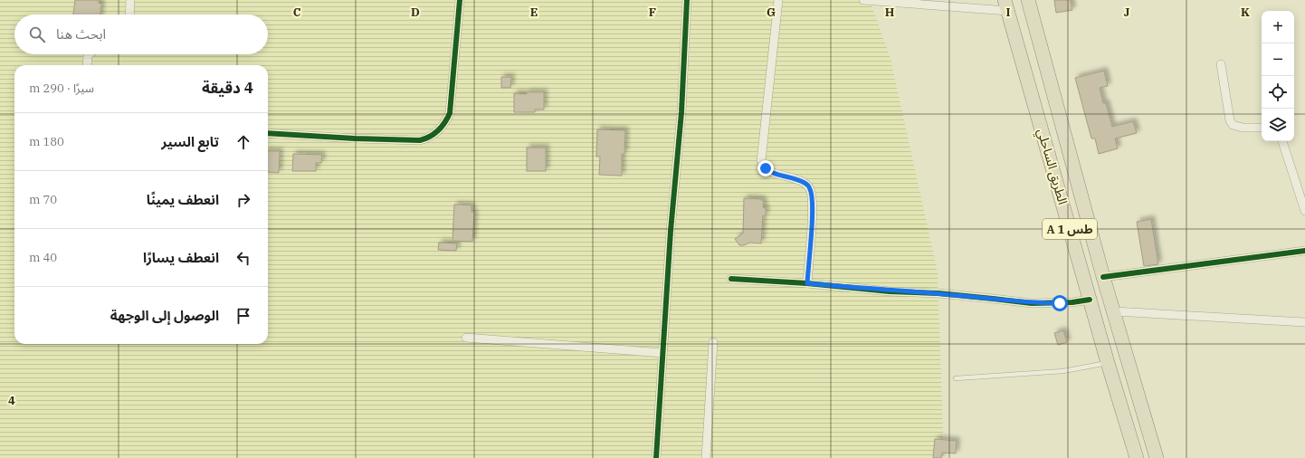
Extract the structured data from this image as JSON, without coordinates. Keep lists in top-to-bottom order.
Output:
{
  "streets": {
    "highway": ["الطريق الساحلي", "A 1 طس"]
  },
  "page": {
    "map_buttons": ["+", "−"],
    "search": "ابحث هنا",
    "heading": ["4 دقيقة", "سيرًا · 290 m"],
    "list": [
      ["تابع السير", "180 m"],
      ["انعطف يمينًا", "70 m"],
      ["انعطف يسارًا", "40 m"],
      "الوصول إلى الوجهة"
    ]
  },
  "grid": {
    "columns": [
      "C",
      "D",
      "E",
      "F",
      "G",
      "H",
      "I",
      "J",
      "K"
    ],
    "rows": ["4"]
  }
}
